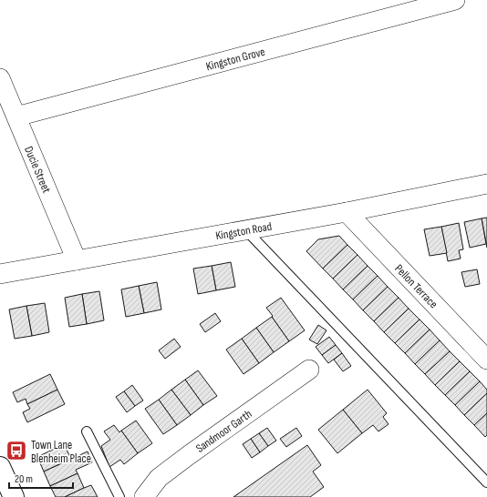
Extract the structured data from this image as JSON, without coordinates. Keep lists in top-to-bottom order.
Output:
{
  "streets": {
    "street": [
      "Kingston Grove",
      "Ducie Street",
      "Kingston Road",
      "Pellon Terrace",
      "Sandmoor Garth"
    ]
  },
  "crossings": [
    ["Kingston Grove", "Ducie Street"],
    ["Ducie Street", "Kingston Road"],
    ["Kingston Road", "Pellon Terrace"]
  ],
  "places": {
    "bus stop": ["Town Lane Blenheim Place"]
  },
  "scale_bar": "20 m"
}
